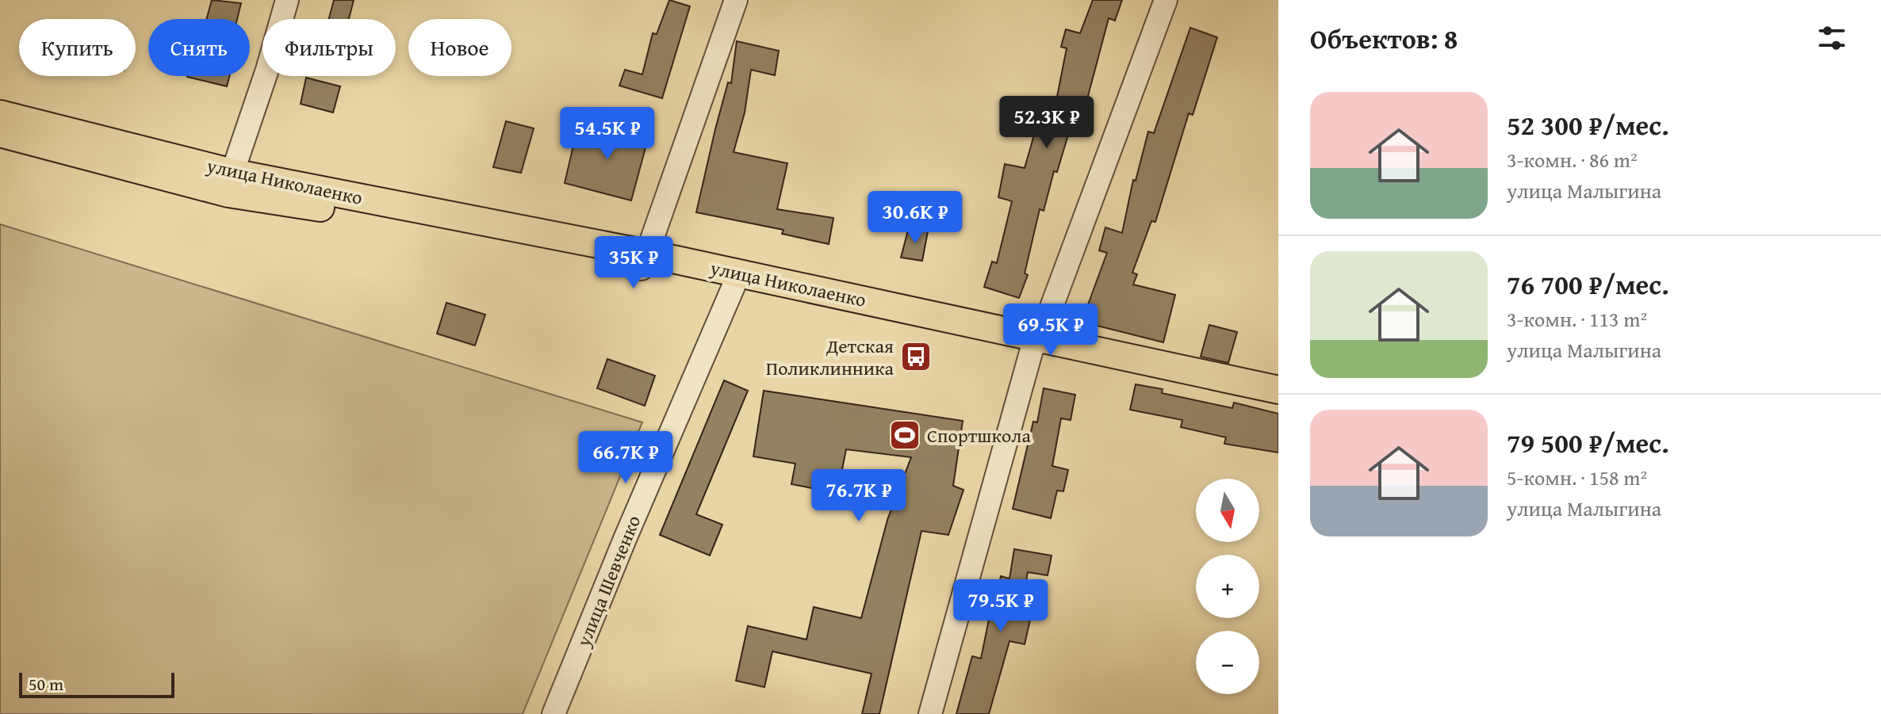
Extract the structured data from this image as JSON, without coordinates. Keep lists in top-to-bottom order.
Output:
{
  "streets": {
    "main road": ["улица Николаенко"],
    "street": ["улица Шевченко"]
  },
  "crossings": [
    ["улица Николаенко", "улица Шевченко"]
  ],
  "places": {
    "bus stop": ["Детская Поликлинника"],
    "sports": ["Спортшкола"]
  },
  "scale_bar": "50 m",
  "north": "bottom",
  "page": {
    "heading": "Объектов: 8",
    "chip": [
      "Купить",
      "Снять",
      "Фильтры",
      "Новое"
    ],
    "list": [
      {
        "name": "52 300 ₽/мес.",
        "note": "3-комн. · 86 m² · улица Малыгина"
      },
      {
        "name": "76 700 ₽/мес.",
        "note": "3-комн. · 113 m² · улица Малыгина"
      },
      {
        "name": "79 500 ₽/мес.",
        "note": "5-комн. · 158 m² · улица Малыгина"
      }
    ],
    "price": [
      "52.3K ₽",
      "54.5K ₽",
      "30.6K ₽",
      "35K ₽",
      "69.5K ₽",
      "66.7K ₽",
      "76.7K ₽",
      "79.5K ₽"
    ],
    "map_buttons": ["+", "−"],
    "scale": "50 m"
  }
}
